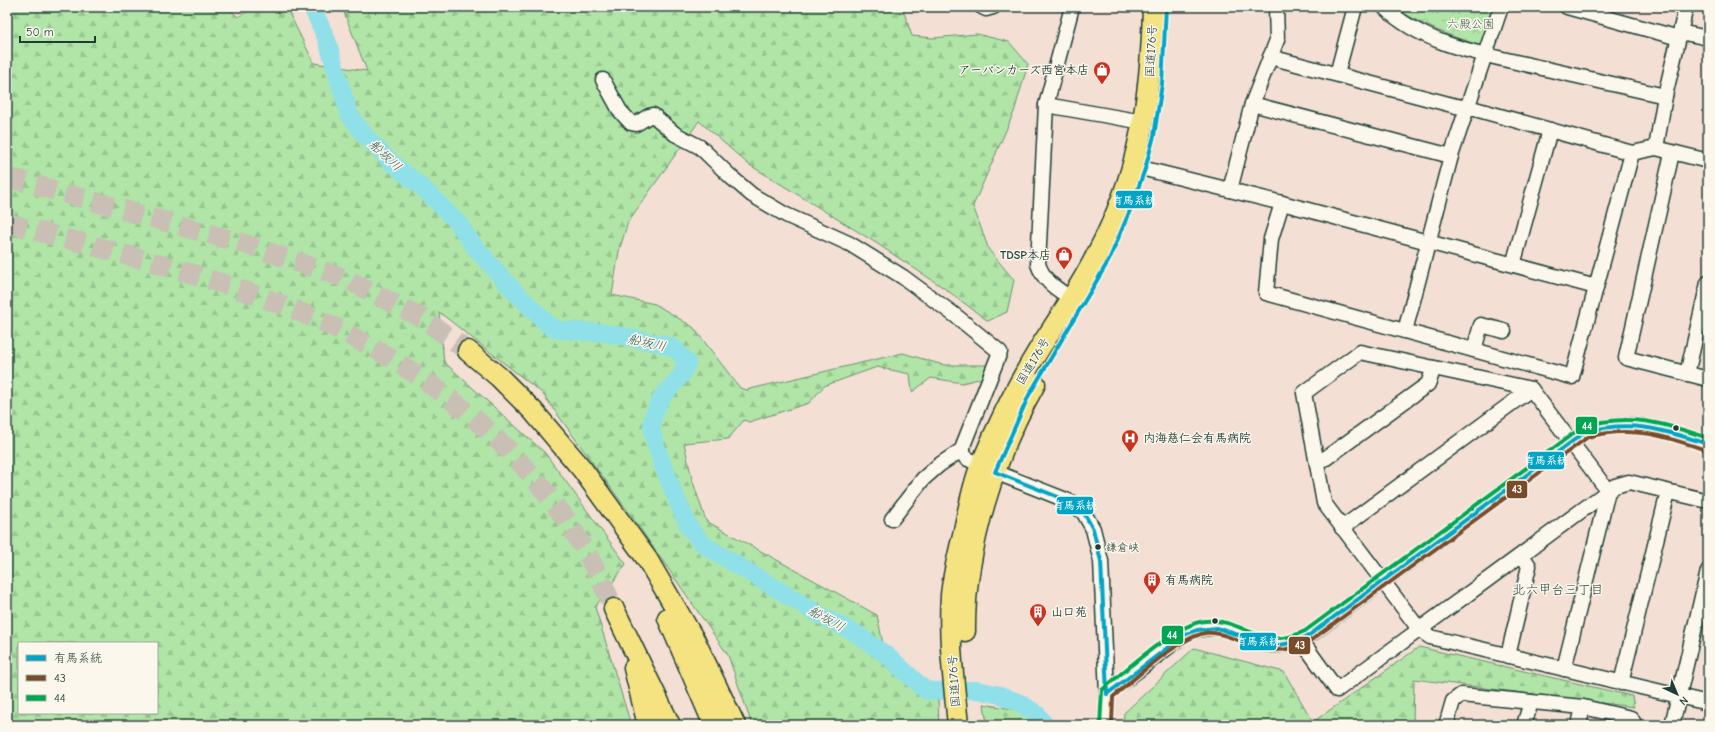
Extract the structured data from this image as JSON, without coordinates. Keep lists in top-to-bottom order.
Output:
{
  "streets": {
    "highway": ["国道176号"]
  },
  "districts": ["北六甲台三丁目"],
  "water": ["船坂川"],
  "parks": ["六殿公園"],
  "places": {
    "shop": ["アーバンカーズ西宮本店", "TDSP本店"],
    "hospital": ["内海慈仁会有馬病院"],
    "other": ["鎌倉峡"],
    "building": ["有馬病院", "山口苑"]
  },
  "lines": ["transit line 有馬系統", "transit line 44", "transit line 43"],
  "legend": ["有馬系統", "43", "44"],
  "scale_bar": "50 m",
  "north": "bottom right"
}
